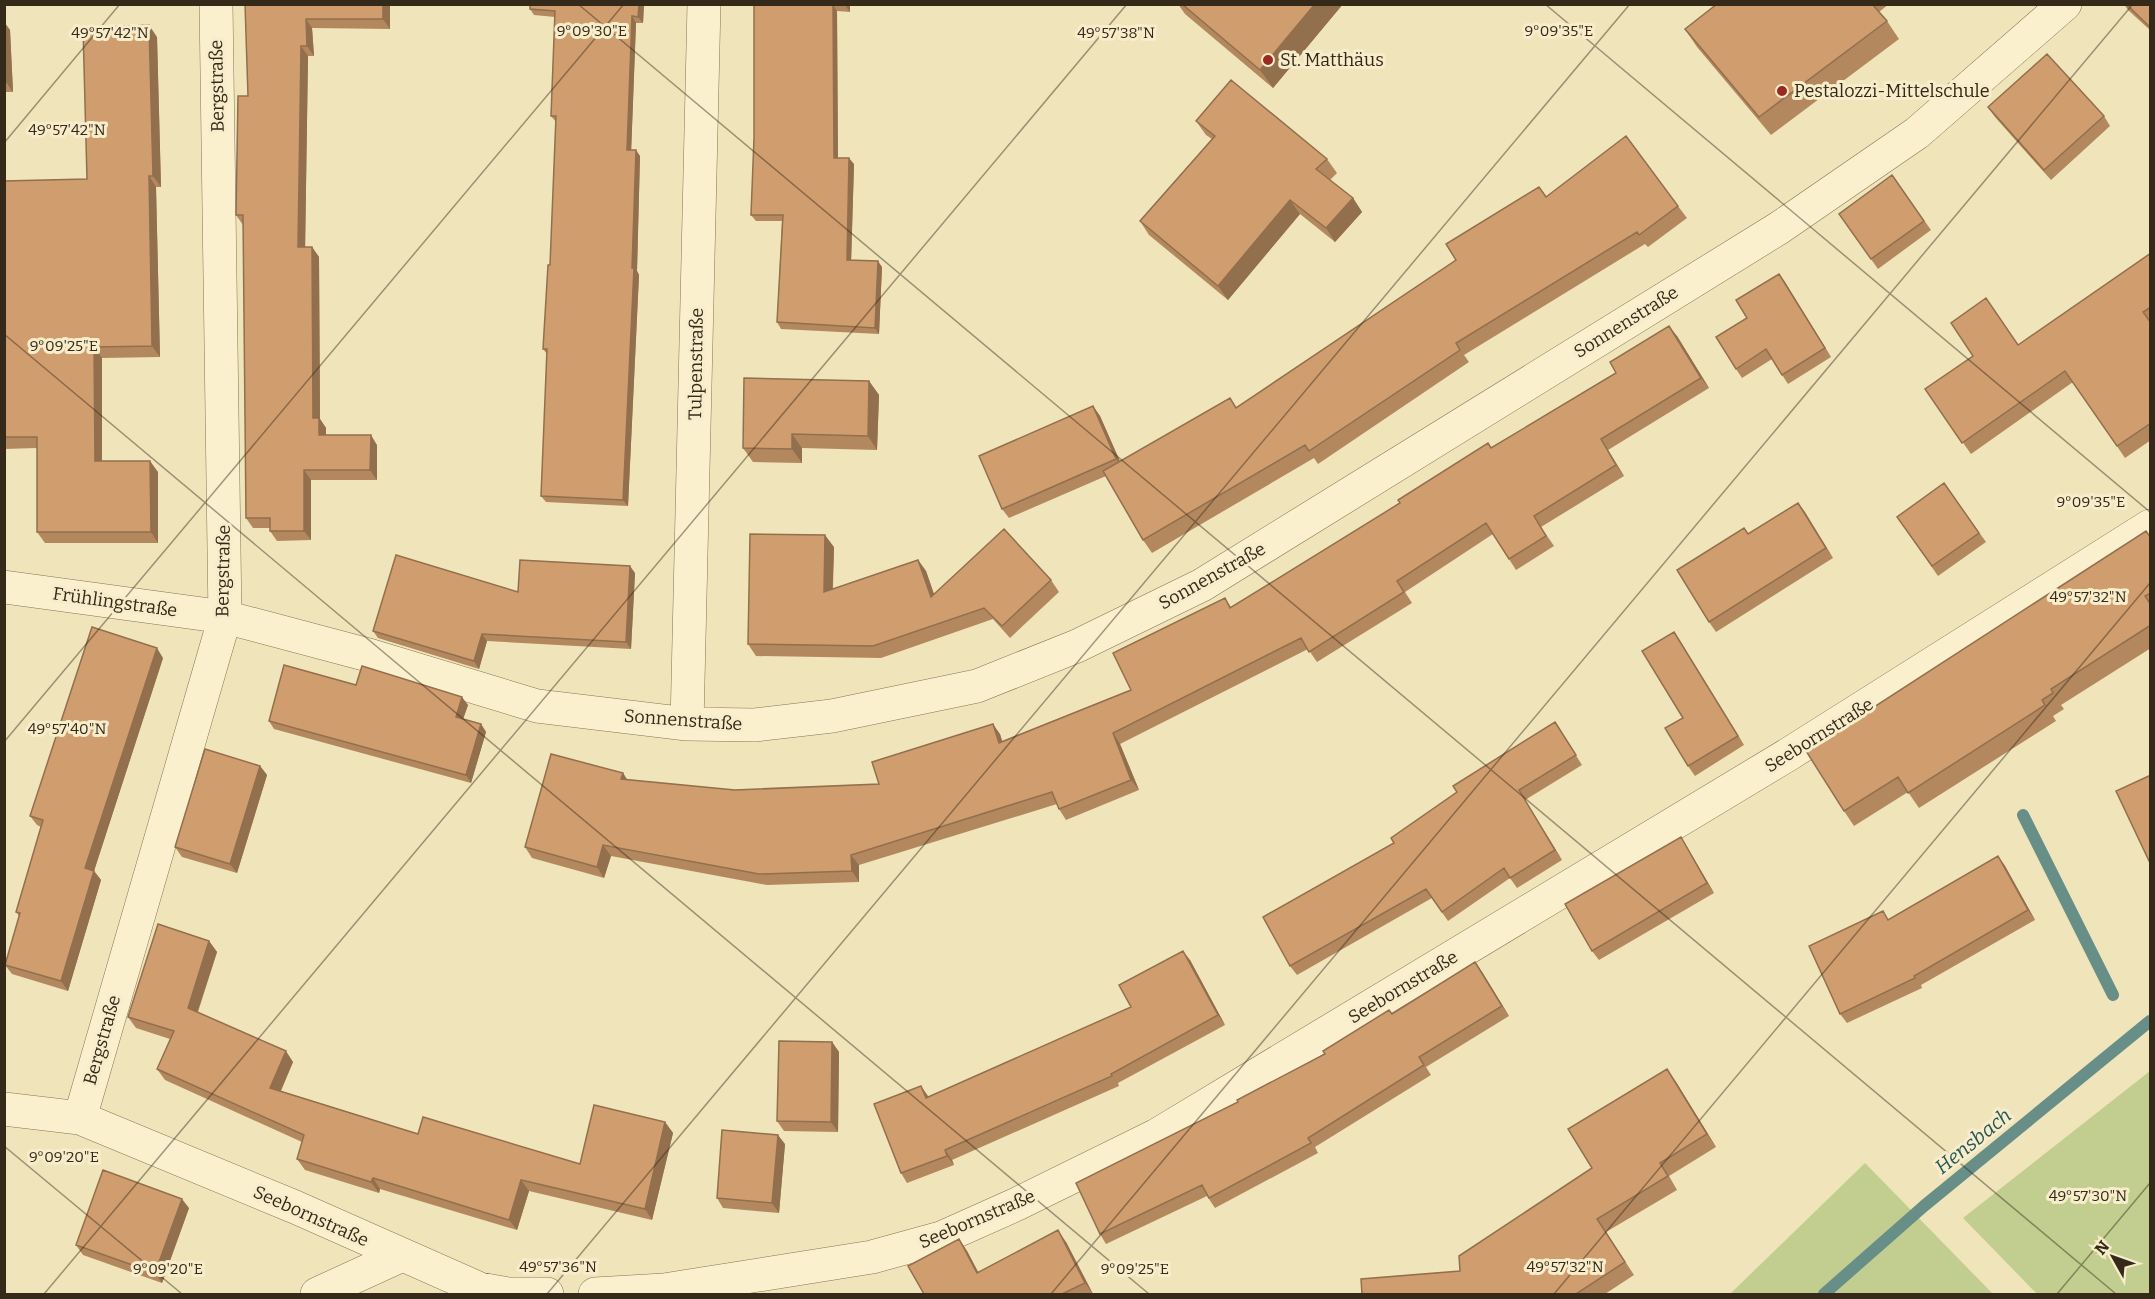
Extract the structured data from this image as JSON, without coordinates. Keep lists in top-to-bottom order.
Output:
{
  "streets": {
    "street": [
      "Bergstraße",
      "Sonnenstraße",
      "Tulpenstraße",
      "Frühlingstraße",
      "Seebornstraße"
    ]
  },
  "crossings": [
    ["Bergstraße", "Sonnenstraße"],
    ["Bergstraße", "Frühlingstraße"],
    ["Bergstraße", "Seebornstraße"],
    ["Sonnenstraße", "Tulpenstraße"],
    ["Sonnenstraße", "Frühlingstraße"]
  ],
  "water": ["Hensbach"],
  "places": ["St. Matthäus", "Pestalozzi-Mittelschule"],
  "north": "top left",
  "coordinates": [
    "9°09'35\"E",
    "9°09'30\"E",
    "49°57'42\"N",
    "49°57'38\"N",
    "9°09'25\"E",
    "49°57'32\"N",
    "49°57'40\"N",
    "9°09'20\"E",
    "49°57'30\"N",
    "49°57'36\"N"
  ]
}
